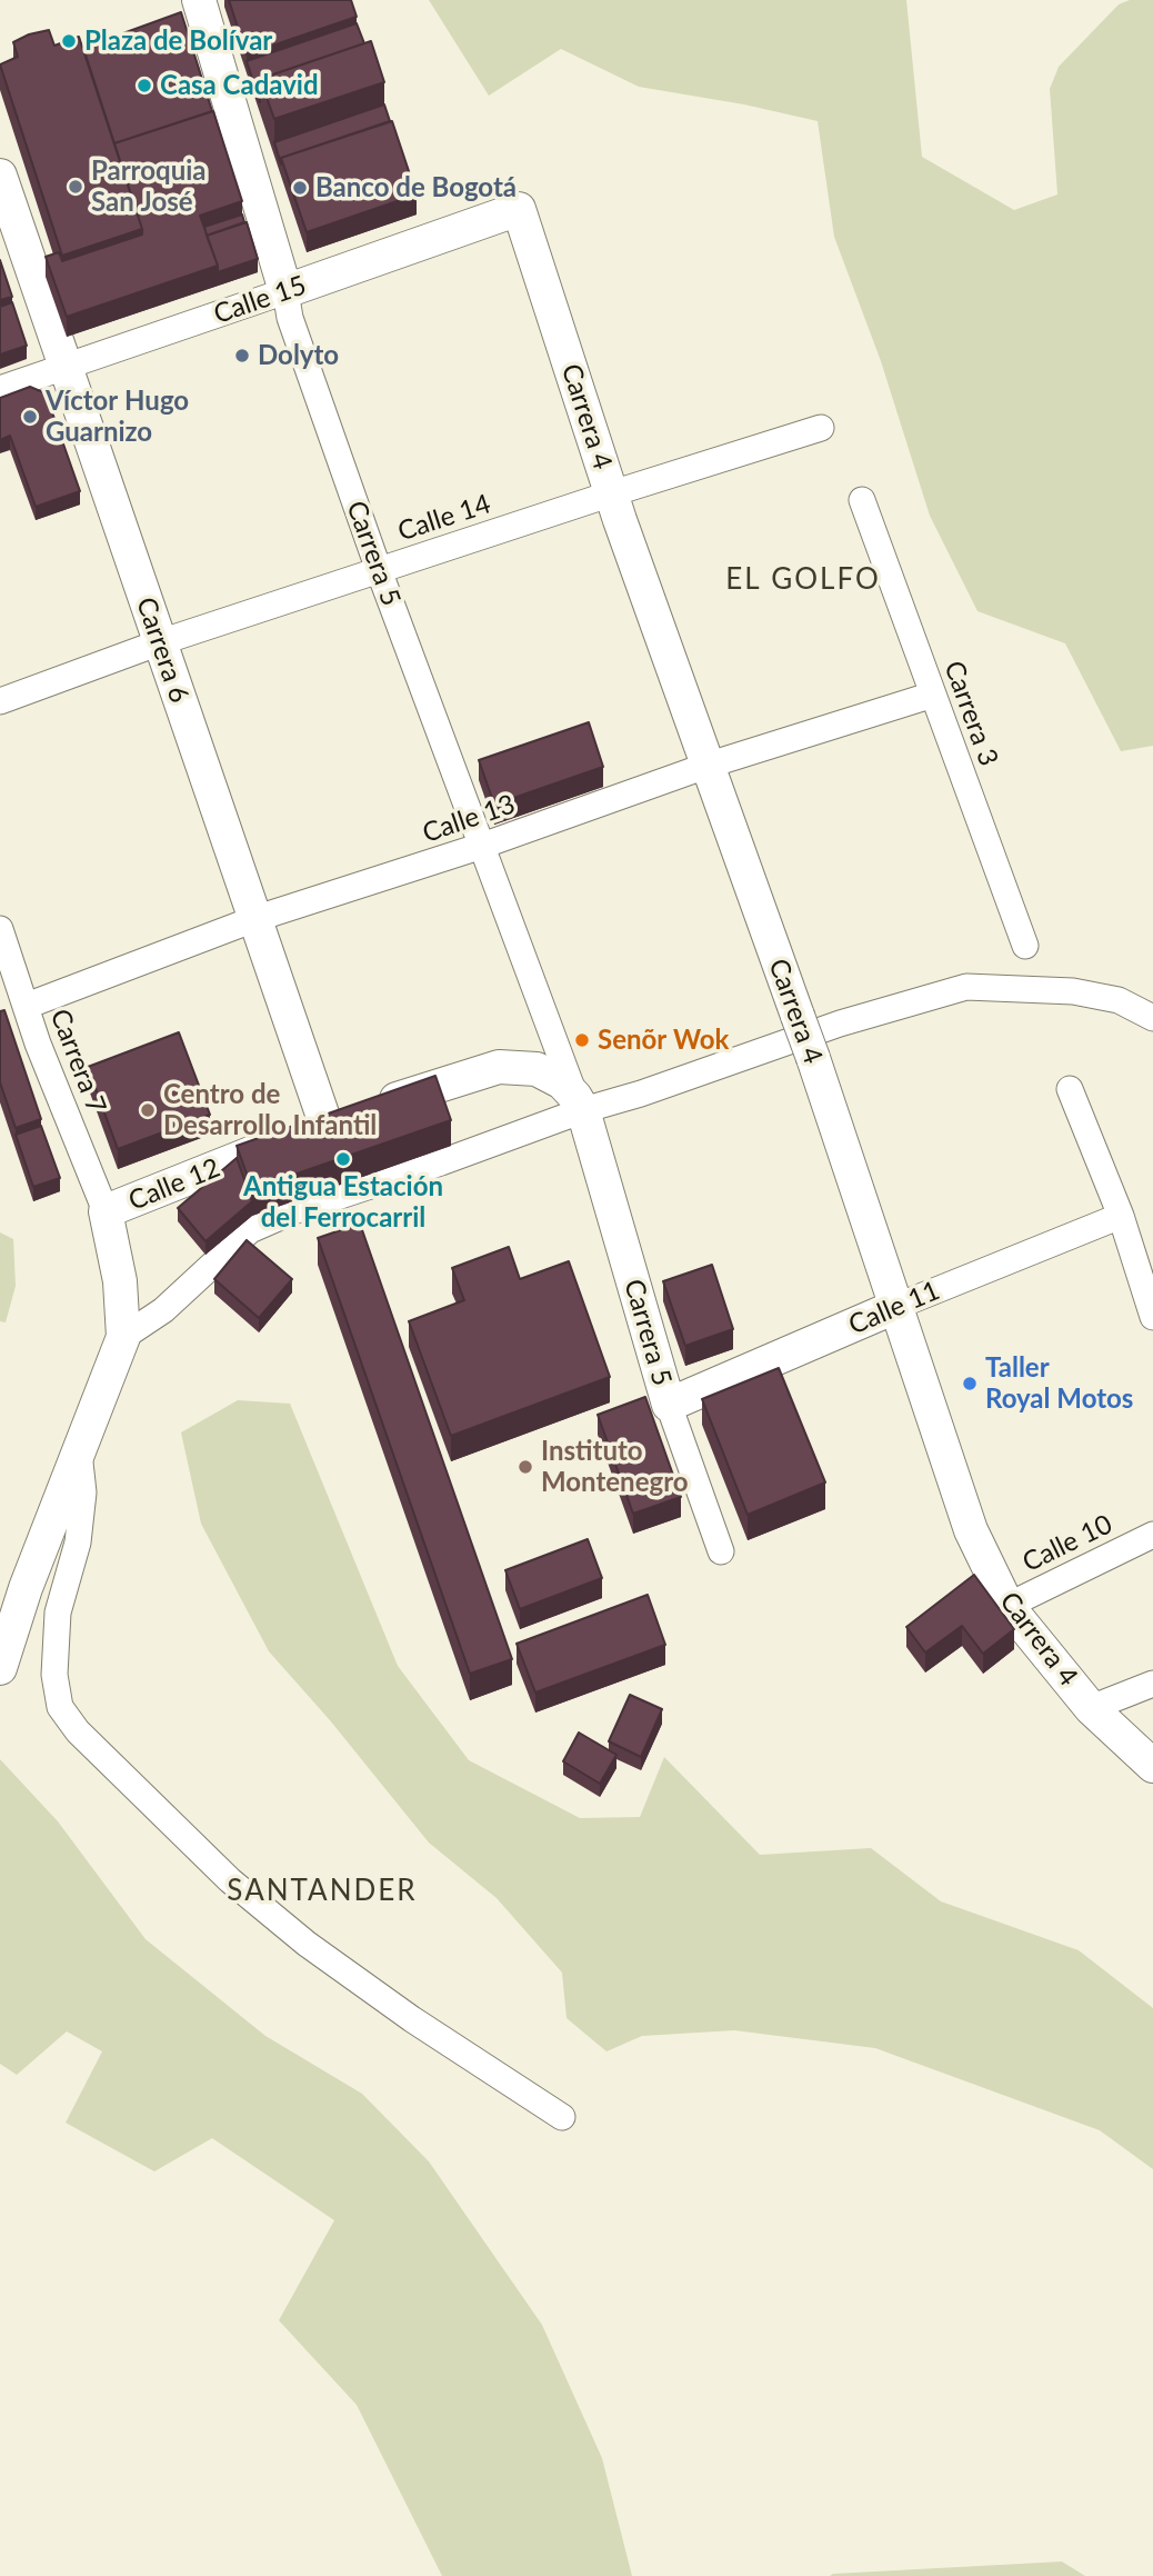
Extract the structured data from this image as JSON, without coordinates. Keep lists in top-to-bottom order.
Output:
{
  "streets": {
    "main road": [
      "Calle 15",
      "Carrera 4",
      "Carrera 5",
      "Carrera 6",
      "Calle 12",
      "Calle 11"
    ],
    "street": [
      "Calle 14",
      "Carrera 3",
      "Calle 13",
      "Carrera 7",
      "Calle 10"
    ]
  },
  "crossings": [
    ["Calle 15", "Carrera 4"],
    ["Calle 15", "Carrera 5"],
    ["Calle 15", "Carrera 6"],
    ["Carrera 4", "Calle 14"],
    ["Carrera 4", "Calle 13"],
    ["Carrera 4", "Calle 11"],
    ["Carrera 4", "Calle 10"],
    ["Calle 14", "Carrera 5"],
    ["Calle 14", "Carrera 6"],
    ["Carrera 5", "Calle 13"],
    ["Carrera 5", "Calle 12"],
    ["Carrera 5", "Calle 11"],
    ["Carrera 6", "Calle 13"],
    ["Carrera 6", "Calle 12"],
    ["Carrera 3", "Calle 13"],
    ["Calle 13", "Carrera 7"],
    ["Carrera 7", "Calle 12"]
  ],
  "districts": ["EL GOLFO", "SANTANDER"],
  "places": [
    "Plaza de Bolívar",
    "Casa Cadavid",
    "Parroquia San José",
    "Banco de Bogotá",
    "Dolyto",
    "Víctor Hugo Guarnizo",
    "Senõr Wok",
    "Centro de Desarrollo Infantil",
    "Antigua Estación del Ferrocarril",
    "Taller Royal Motos",
    "Instituto Montenegro"
  ]
}
